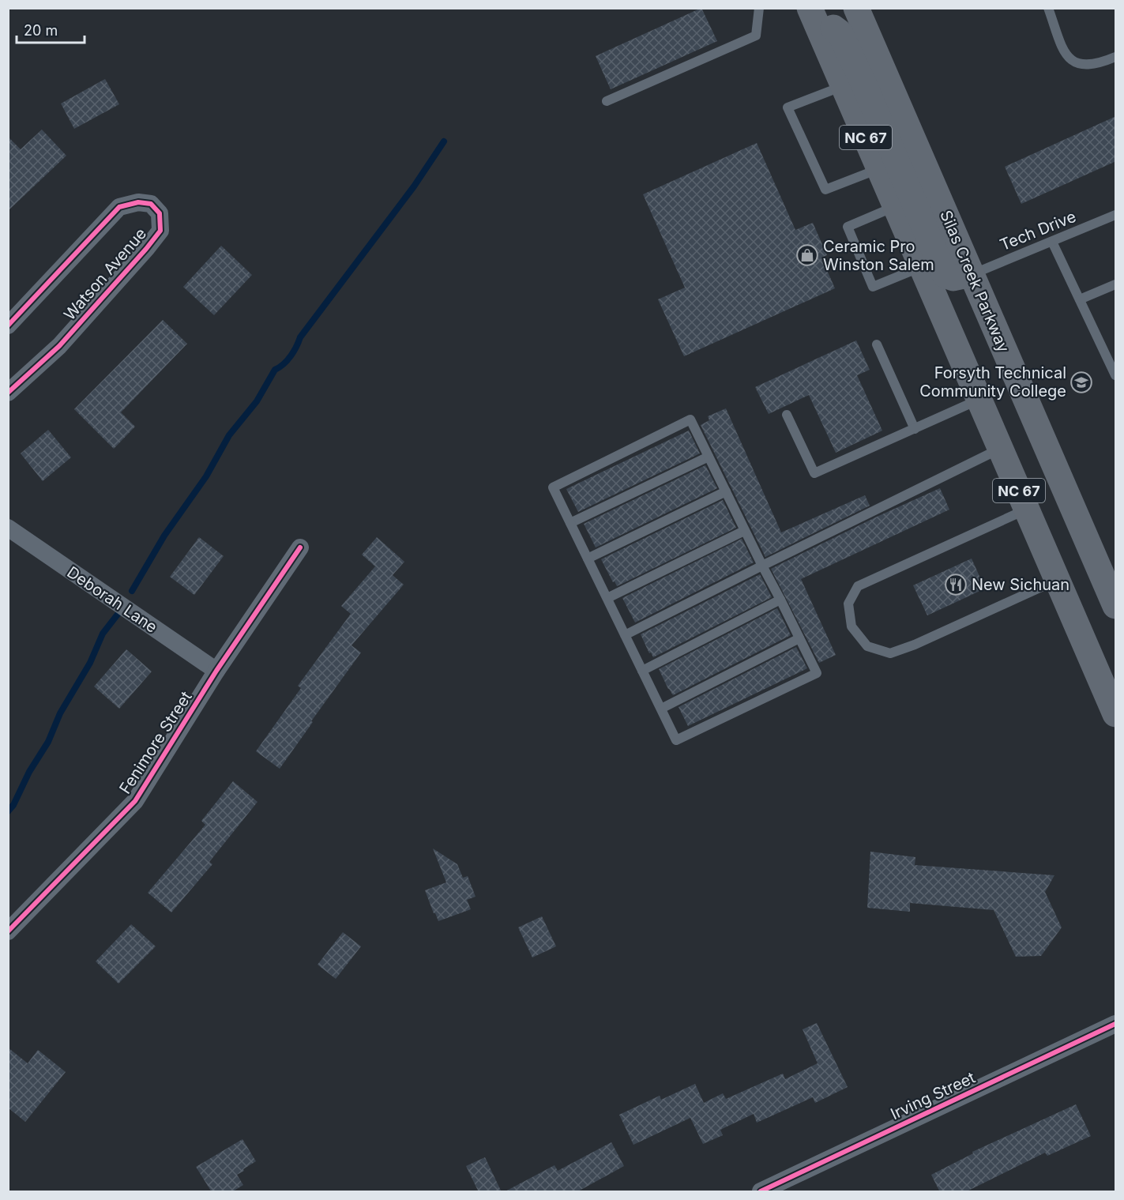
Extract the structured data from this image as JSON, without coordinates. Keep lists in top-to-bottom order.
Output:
{
  "streets": {
    "main road": ["NC 67", "Silas Creek Parkway"],
    "street": [
      "Watson Avenue",
      "Deborah Lane",
      "Fenimore Street",
      "Irving Street"
    ],
    "lane": ["Tech Drive"]
  },
  "crossings": [
    ["Tech Drive", "Silas Creek Parkway"],
    ["Deborah Lane", "Fenimore Street"]
  ],
  "places": {
    "shop": ["Ceramic Pro Winston Salem"],
    "school or university": ["Forsyth Technical Community College"],
    "restaurant": ["New Sichuan"]
  },
  "scale_bar": "20 m"
}
